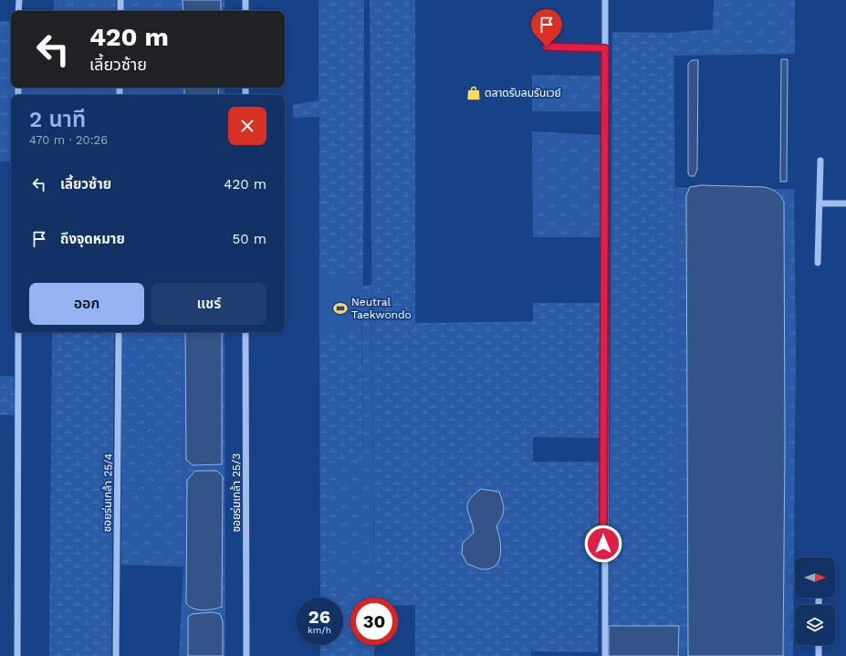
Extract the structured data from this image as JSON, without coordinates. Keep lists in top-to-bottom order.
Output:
{
  "streets": {
    "street": ["ซอยร่มเกล้า 25/4", "ซอยร่มเกล้า 25/3"]
  },
  "places": {
    "shop": ["ตลาดรับลมรันเวย์"],
    "sports": ["Neutral Taekwondo"]
  },
  "north": "right",
  "page": {
    "turn": ["420 m", "เลี้ยวซ้าย"],
    "heading": ["2 นาที", "470 m · 20:26"],
    "list": [
      {
        "name": "เลี้ยวซ้าย",
        "value": "420 m"
      },
      {
        "name": "ถึงจุดหมาย",
        "value": "50 m"
      }
    ],
    "buttons": ["ออก", "แชร์"],
    "speed": "26 km/h",
    "limit": "30"
  }
}
